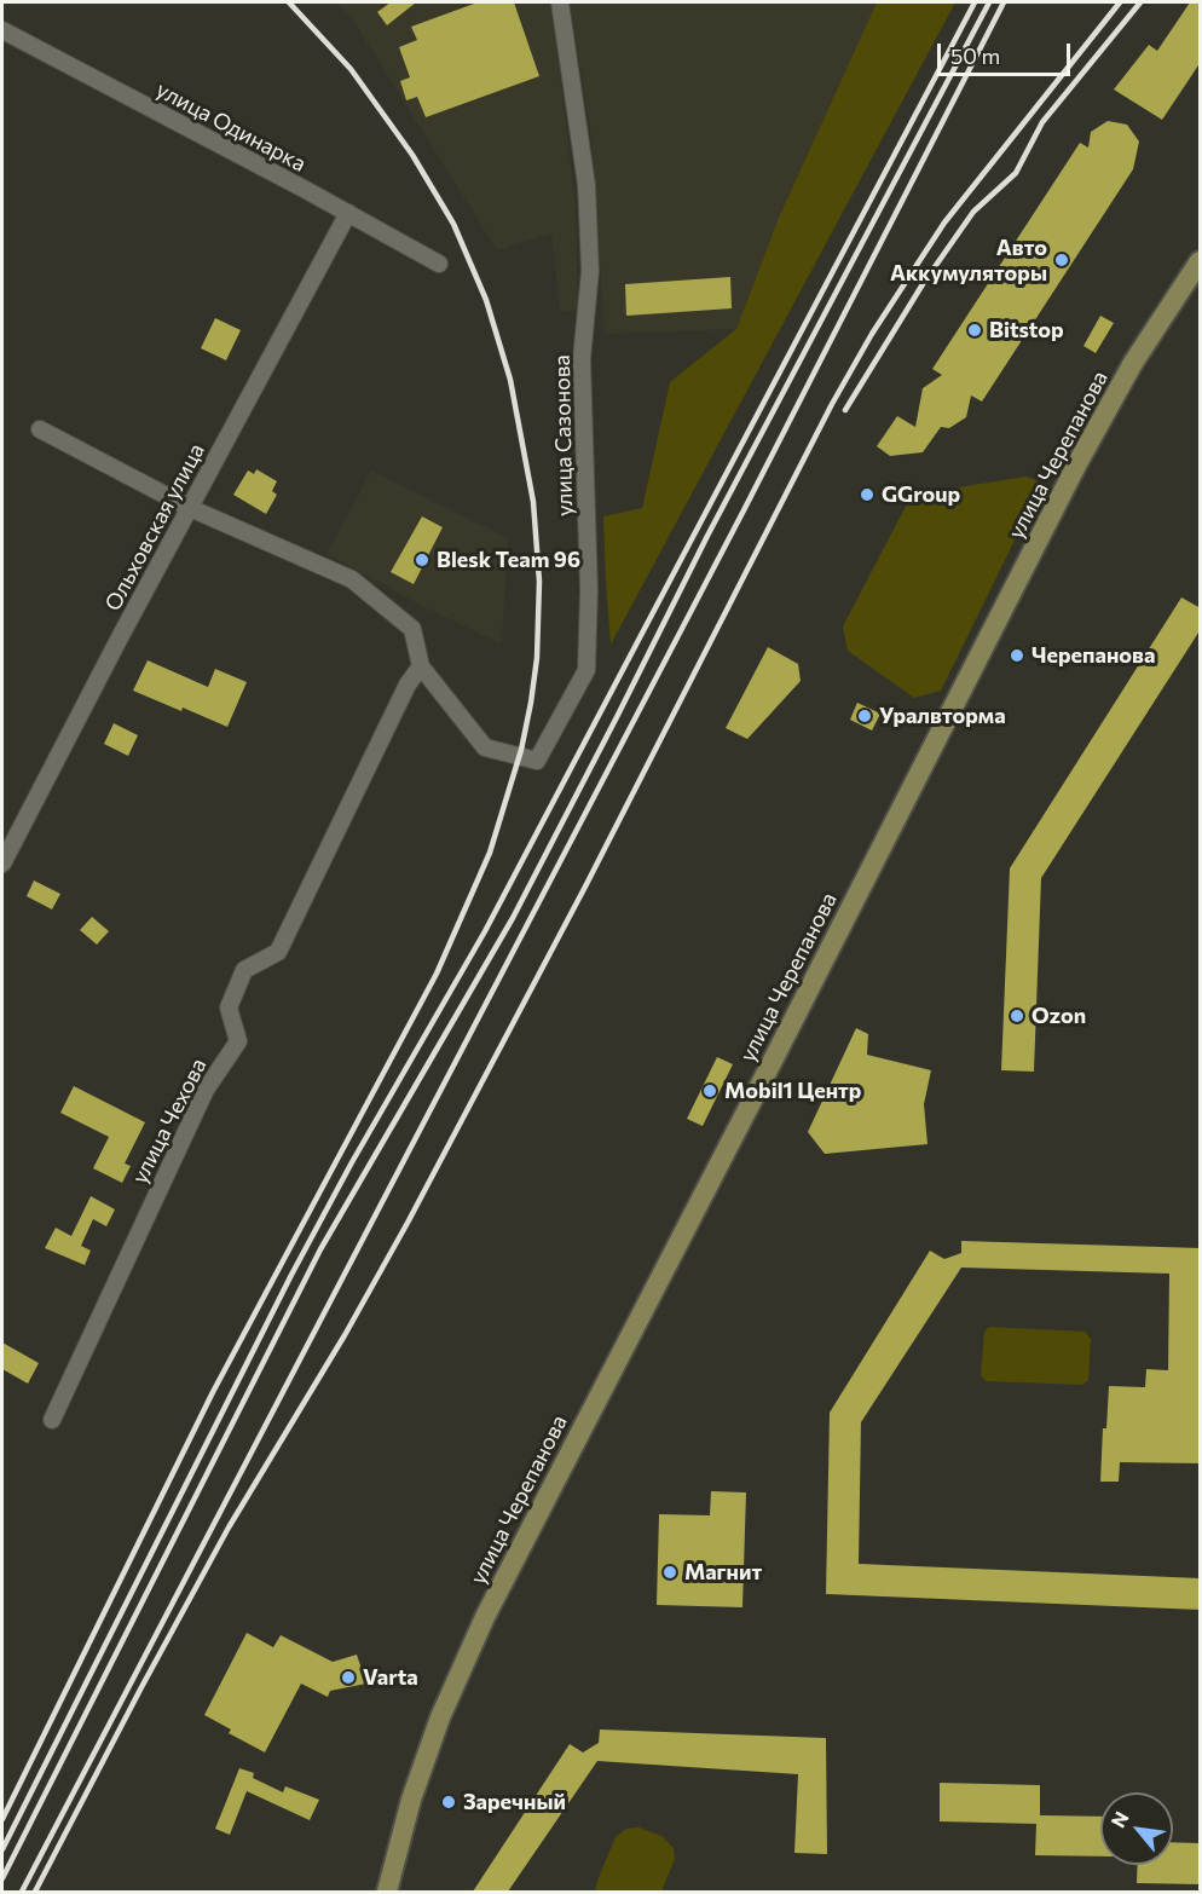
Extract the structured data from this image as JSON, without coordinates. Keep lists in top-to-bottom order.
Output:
{
  "streets": {
    "main road": ["улица Черепанова"],
    "street": [
      "улица Одинарка",
      "улица Сазонова",
      "Ольховская улица",
      "улица Чехова"
    ]
  },
  "crossings": [
    ["улица Одинарка", "Ольховская улица"],
    ["улица Сазонова", "Ольховская улица"],
    ["улица Сазонова", "улица Чехова"]
  ],
  "places": [
    "Авто Аккумуляторы",
    "Bitstop",
    "GGroup",
    "Blesk Team 96",
    "Черепанова",
    "Уралвторма",
    "Ozon",
    "Mobil1 Центр",
    "Магнит",
    "Varta",
    "Заречный"
  ],
  "scale_bar": "50 m",
  "north": "top left"
}
